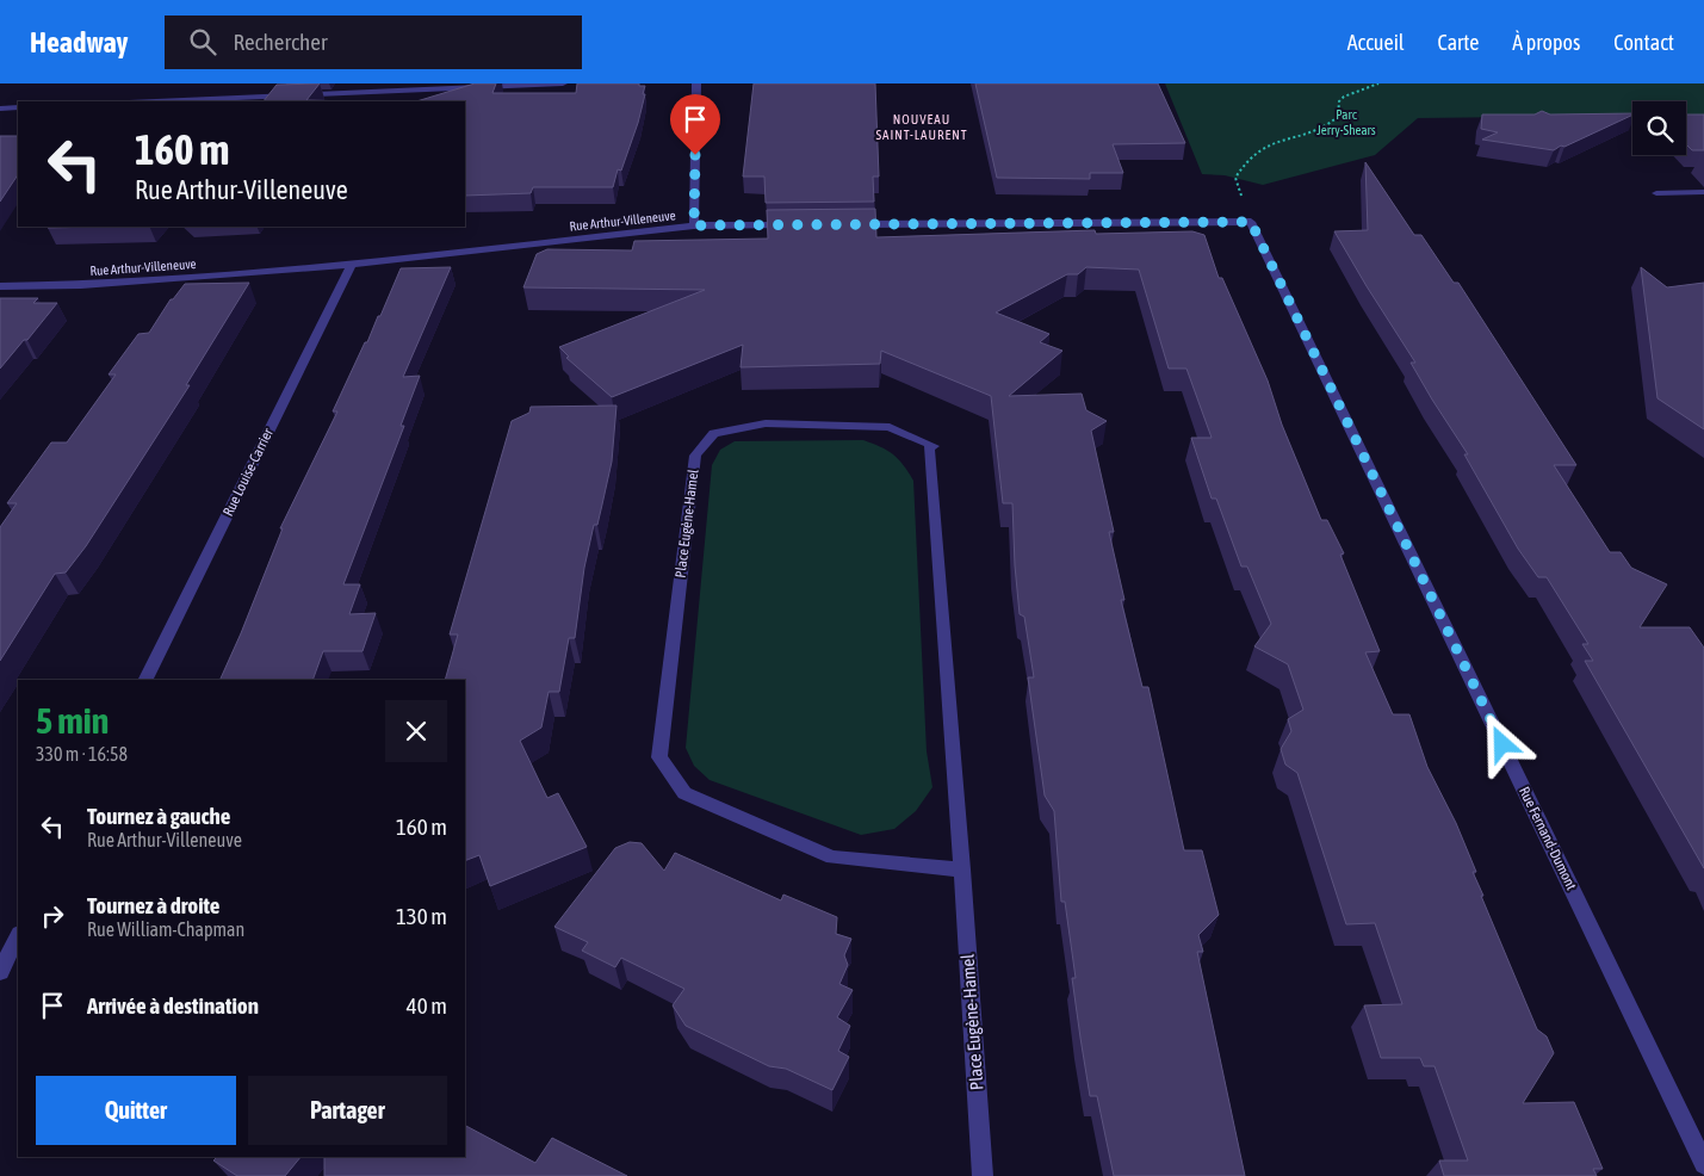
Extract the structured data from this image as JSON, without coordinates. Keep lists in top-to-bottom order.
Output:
{
  "streets": {
    "street": [
      "Rue Arthur-Villeneuve",
      "Rue Louise-Carrier",
      "Place Eugène-Hamel",
      "Rue Fernand-Dumont"
    ]
  },
  "crossings": [
    ["Rue Arthur-Villeneuve", "Rue Louise-Carrier"]
  ],
  "districts": ["NOUVEAU SAINT-LAURENT"],
  "parks": ["Parc Jerry-Shears"],
  "page": {
    "header": "Headway",
    "search": "Rechercher",
    "nav": [
      "Accueil",
      "Carte",
      "À propos",
      "Contact"
    ],
    "turn": ["160 m", "Rue Arthur-Villeneuve"],
    "heading": ["5 min", "330 m · 16:58"],
    "list": [
      {
        "name": "Tournez à gauche",
        "note": "Rue Arthur-Villeneuve",
        "value": "160 m"
      },
      {
        "name": "Tournez à droite",
        "note": "Rue William-Chapman",
        "value": "130 m"
      },
      {
        "name": "Arrivée à destination",
        "value": "40 m"
      }
    ],
    "buttons": ["Quitter", "Partager"]
  }
}
